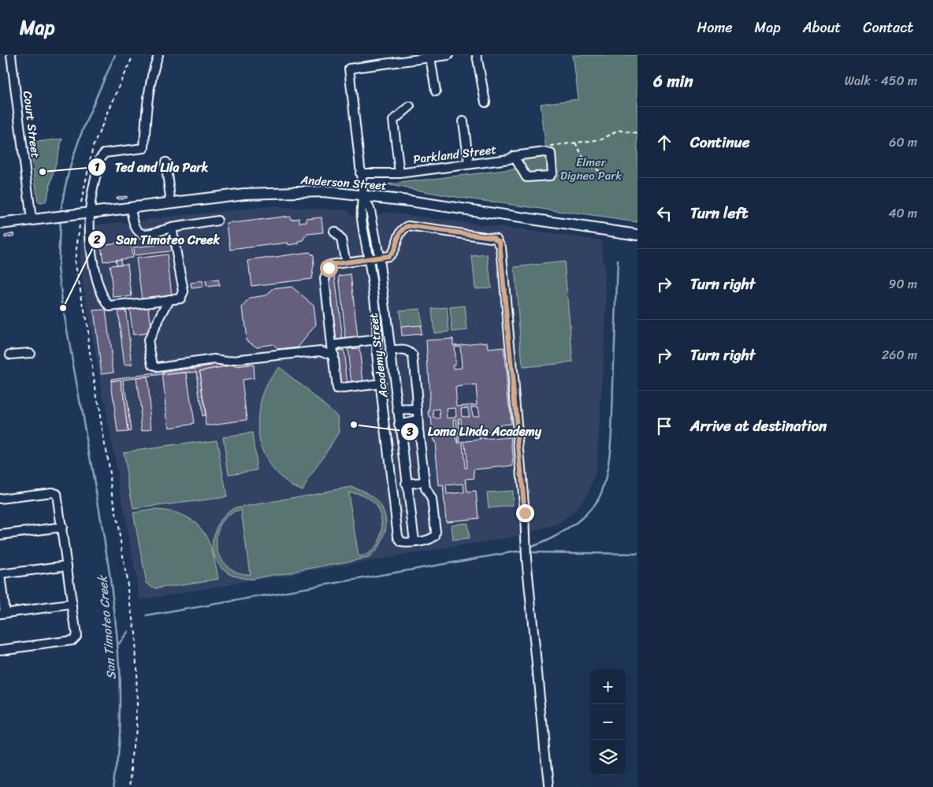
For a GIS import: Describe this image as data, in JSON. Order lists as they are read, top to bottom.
{
  "streets": {
    "main road": ["Anderson Street"],
    "street": ["Court Street", "Parkland Street", "Academy Street"]
  },
  "crossings": [
    ["Court Street", "Anderson Street"],
    ["Parkland Street", "Academy Street"],
    ["Anderson Street", "Academy Street"]
  ],
  "water": ["San Timoteo Creek"],
  "parks": ["Elmer Digneo Park"],
  "places": ["Ted and Lila Park", "San Timoteo Creek", "Loma Linda Academy"],
  "page": {
    "header": "Map",
    "nav": [
      "Home",
      "Map",
      "About",
      "Contact"
    ],
    "heading": ["6 min", "Walk · 450 m"],
    "list": [
      ["Continue", "60 m"],
      ["Turn left", "40 m"],
      ["Turn right", "90 m"],
      ["Turn right", "260 m"],
      "Arrive at destination"
    ],
    "map_buttons": ["+", "−"]
  }
}
